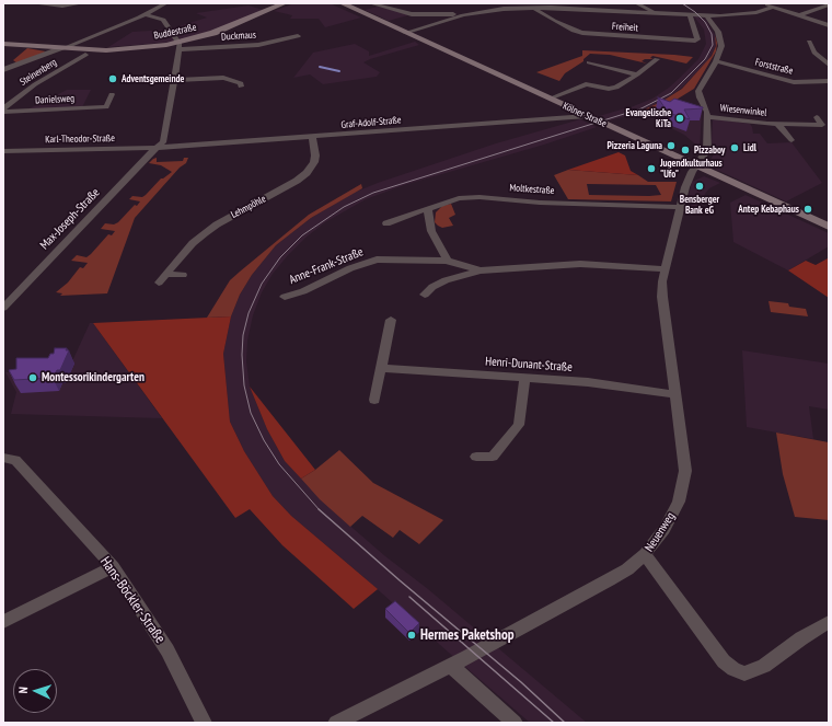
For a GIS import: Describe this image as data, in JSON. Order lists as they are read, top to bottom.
{
  "streets": {
    "main road": ["Buddestraße", "Kölner Straße"],
    "street": [
      "Freiheit",
      "Duckmaus",
      "Forststraße",
      "Steinenberg",
      "Danielsweg",
      "Wiesenwinkel",
      "Graf-Adolf-Straße",
      "Karl-Theodor-Straße",
      "Moltkestraße",
      "Lehmpöhle",
      "Max-Joseph-Straße",
      "Anne-Frank-Straße",
      "Henri-Dunant-Straße",
      "Neuenweg",
      "Hans-Böckler-Straße"
    ]
  },
  "crossings": [
    ["Buddestraße", "Duckmaus"],
    ["Buddestraße", "Steinenberg"],
    ["Wiesenwinkel", "Neuenweg"],
    ["Kölner Straße", "Graf-Adolf-Straße"],
    ["Kölner Straße", "Neuenweg"],
    ["Graf-Adolf-Straße", "Karl-Theodor-Straße"],
    ["Graf-Adolf-Straße", "Lehmpöhle"],
    ["Graf-Adolf-Straße", "Max-Joseph-Straße"],
    ["Karl-Theodor-Straße", "Max-Joseph-Straße"],
    ["Moltkestraße", "Neuenweg"],
    ["Anne-Frank-Straße", "Neuenweg"],
    ["Henri-Dunant-Straße", "Neuenweg"]
  ],
  "places": [
    "Adventsgemeinde",
    "Evangelische KiTa",
    "Pizzeria Laguna",
    "Lidl",
    "Pizzaboy",
    "Jugendkulturhaus \"Ufo\"",
    "Bensberger Bank eG",
    "Antep Kebaphaus",
    "Montessorikindergarten",
    "Hermes Paketshop"
  ],
  "north": "left"
}
